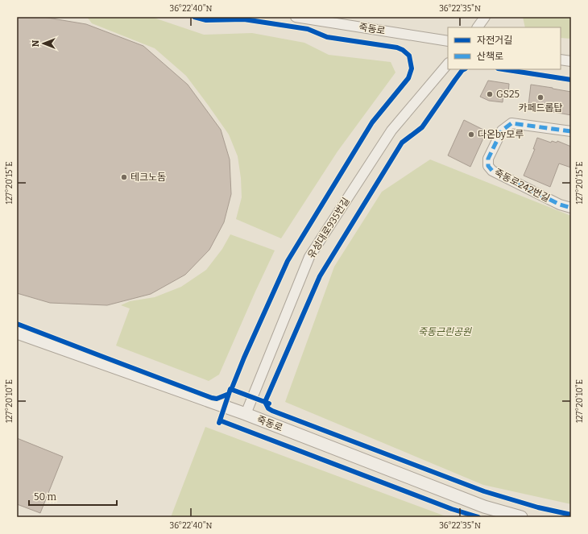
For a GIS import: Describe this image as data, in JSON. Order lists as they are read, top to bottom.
{
  "streets": {
    "street": ["죽동로", "죽동로242번길", "유성대로935번길"]
  },
  "crossings": [
    ["죽동로", "유성대로935번길"]
  ],
  "parks": ["죽동근린공원"],
  "places": [
    "GS25",
    "카페드롭탑",
    "다온by모루",
    "테크노돔"
  ],
  "legend": ["자전거길", "산책로"],
  "scale_bar": "50 m",
  "north": "left",
  "coordinates": [
    "36°22'40\"N",
    "36°22'35\"N",
    "127°20'15\"E",
    "127°20'10\"E"
  ]
}
